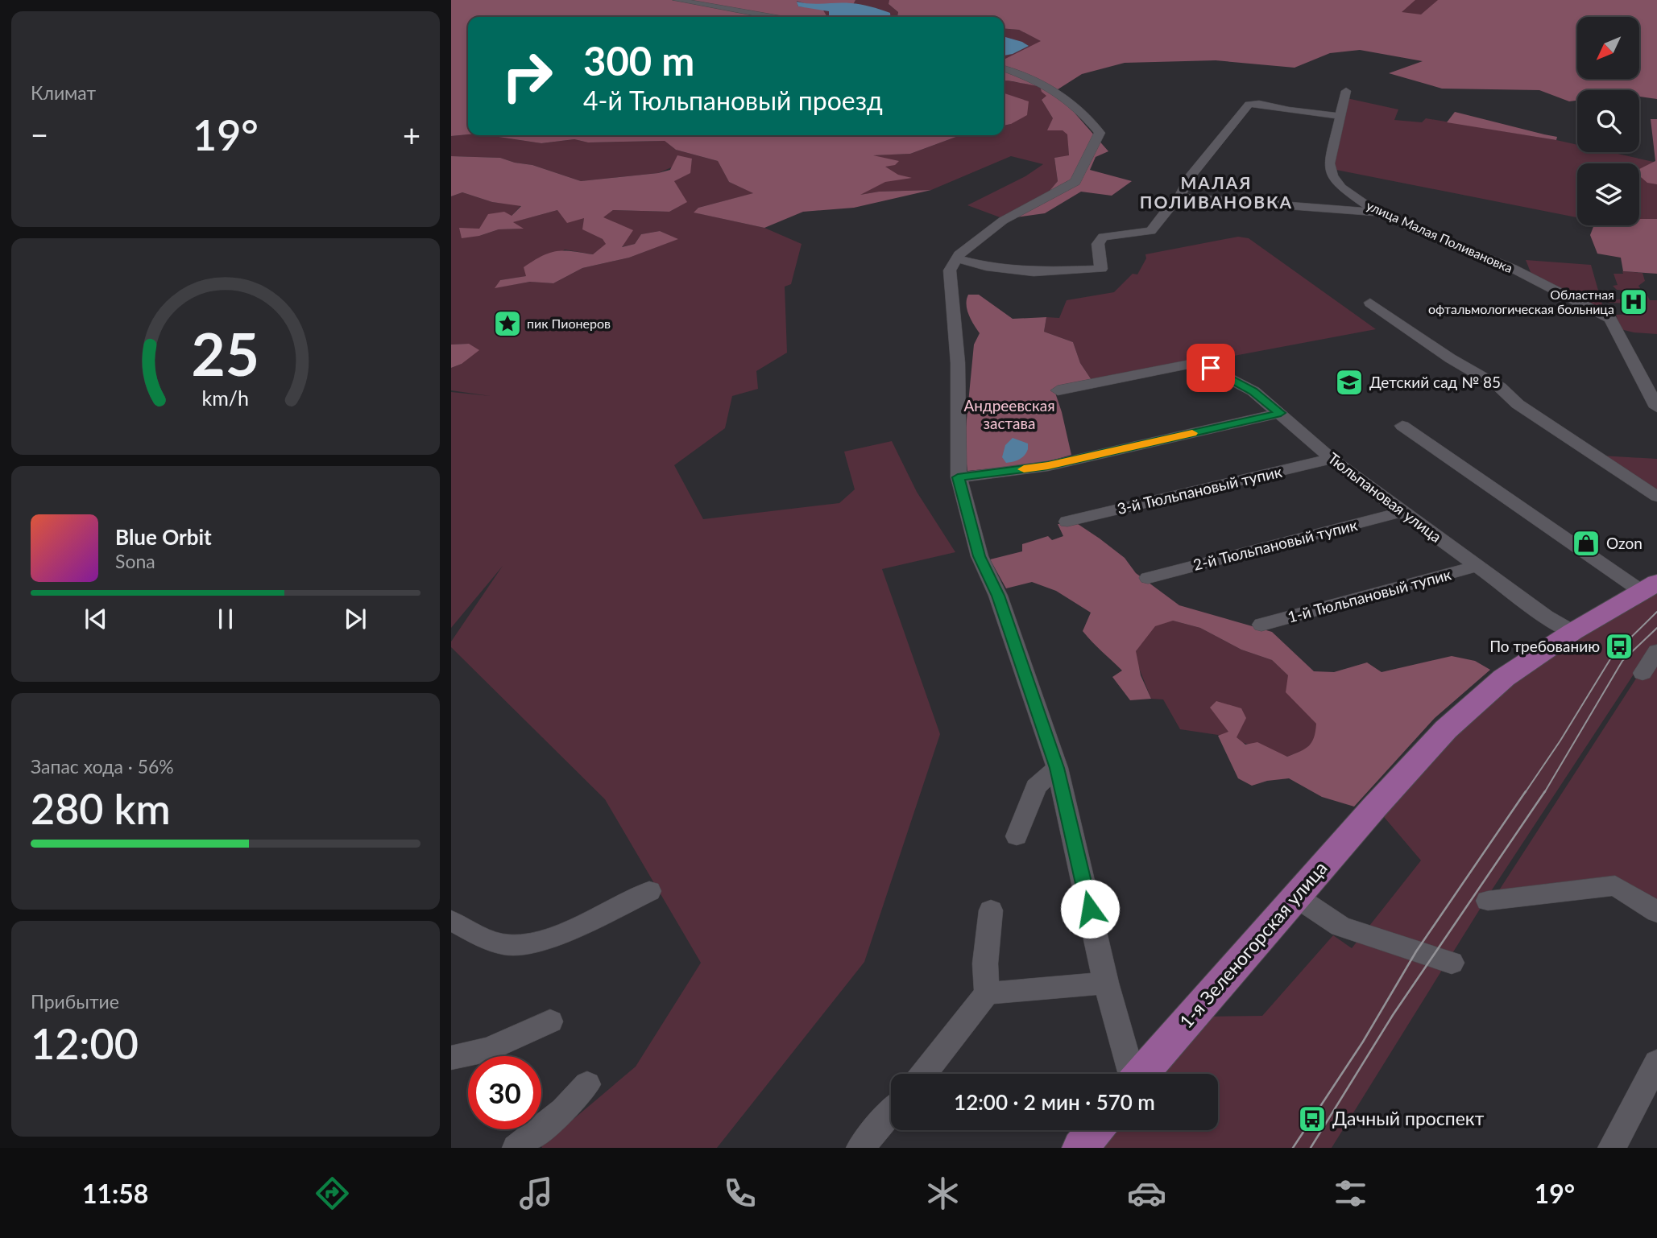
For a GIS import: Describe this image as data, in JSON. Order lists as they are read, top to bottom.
{
  "streets": {
    "main road": ["1-я Зеленогорская улица"],
    "street": [
      "улица Малая Поливановка",
      "3-й Тюльпановый тупик",
      "Тюльпановая улица",
      "2-й Тюльпановый тупик",
      "1-й Тюльпановый тупик"
    ]
  },
  "crossings": [
    ["3-й Тюльпановый тупик", "Тюльпановая улица"],
    ["Тюльпановая улица", "2-й Тюльпановый тупик"],
    ["Тюльпановая улица", "1-й Тюльпановый тупик"],
    ["Тюльпановая улица", "1-я Зеленогорская улица"]
  ],
  "districts": ["МАЛАЯ ПОЛИВАНОВКА"],
  "parks": ["Андреевская застава"],
  "places": {
    "hospital": ["Областная офтальмологическая больница"],
    "place": ["пик Пионеров"],
    "school or university": ["Детский сад № 85"],
    "shop": ["Ozon"],
    "bus stop": ["По требованию", "Дачный проспект"]
  },
  "north": "bottom left",
  "page": {
    "tile": [
      "Климат",
      ["Запас хода · 56%", "280 km"],
      ["Прибытие", "12:00"]
    ],
    "turn": ["300 m", "4-й Тюльпановый проезд"],
    "heat": ["−", "19°", "+"],
    "song": ["Blue Orbit", "Sona"],
    "limit": "30",
    "trip": "12:00 · 2 мин · 570 m",
    "tabs": ["11:58", "19°"],
    "gauge": ["25", "km/h"]
  }
}
